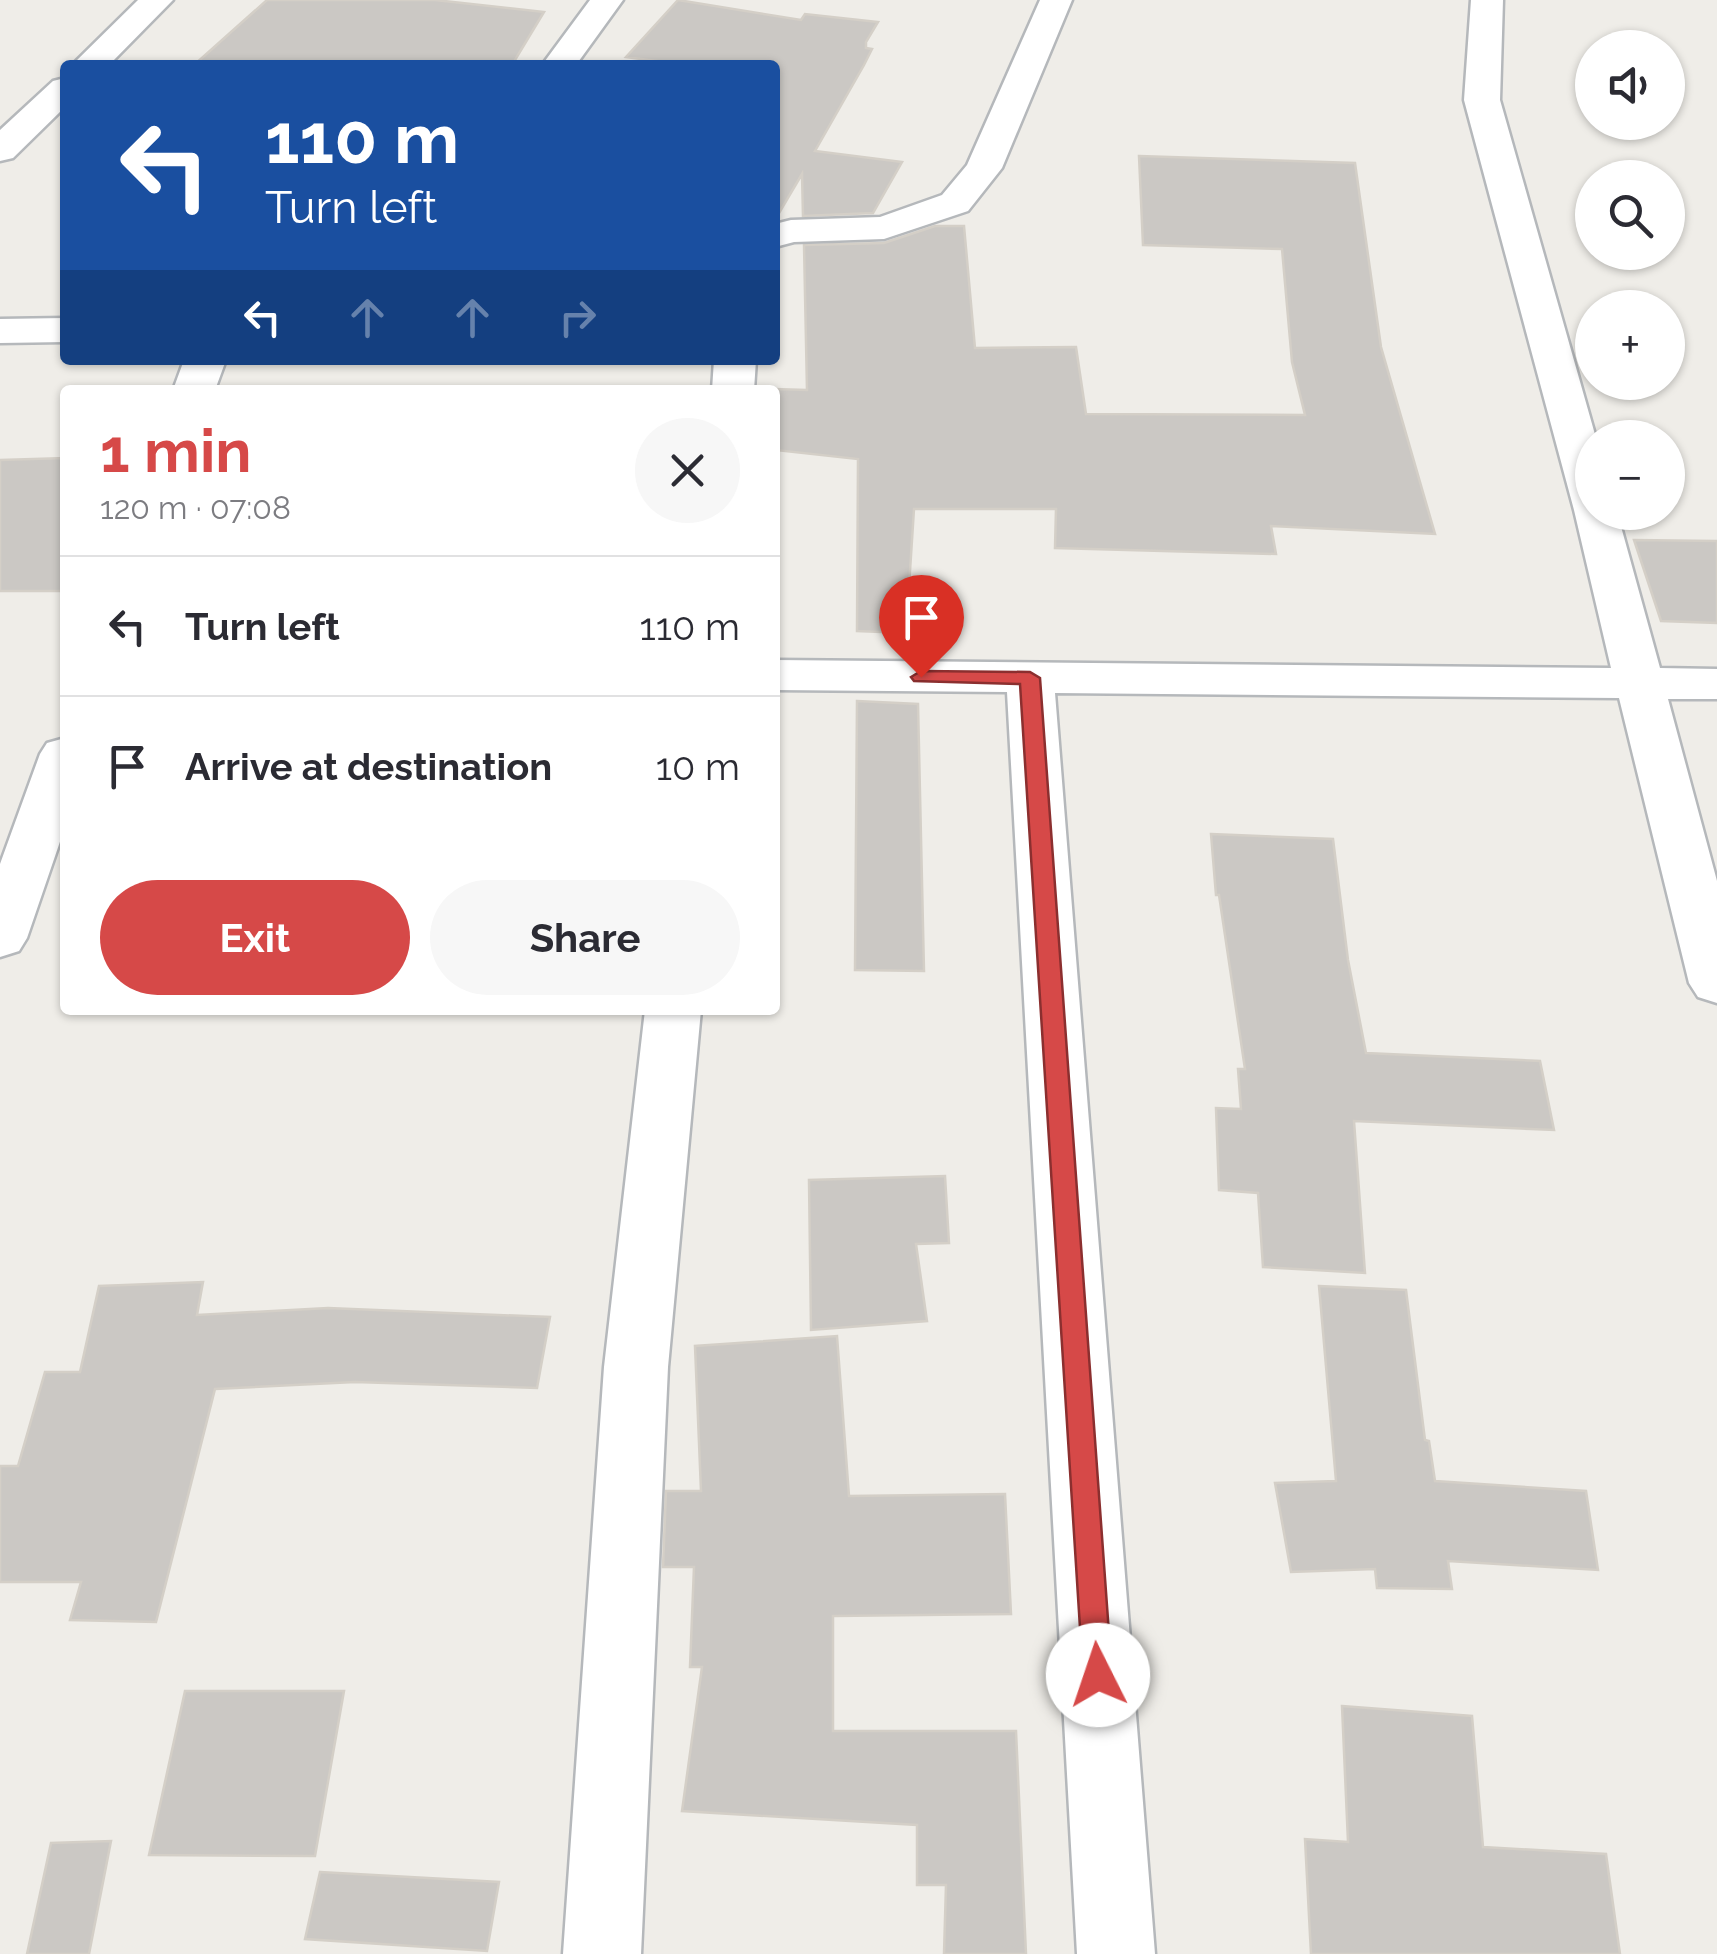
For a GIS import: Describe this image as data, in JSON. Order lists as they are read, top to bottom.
{
  "page": {
    "map_buttons": ["+", "−"],
    "turn": ["110 m", "Turn left"],
    "heading": ["1 min", "120 m · 07:08"],
    "list": [
      {
        "name": "Turn left",
        "value": "110 m"
      },
      {
        "name": "Arrive at destination",
        "value": "10 m"
      }
    ],
    "buttons": ["Exit", "Share"]
  }
}
